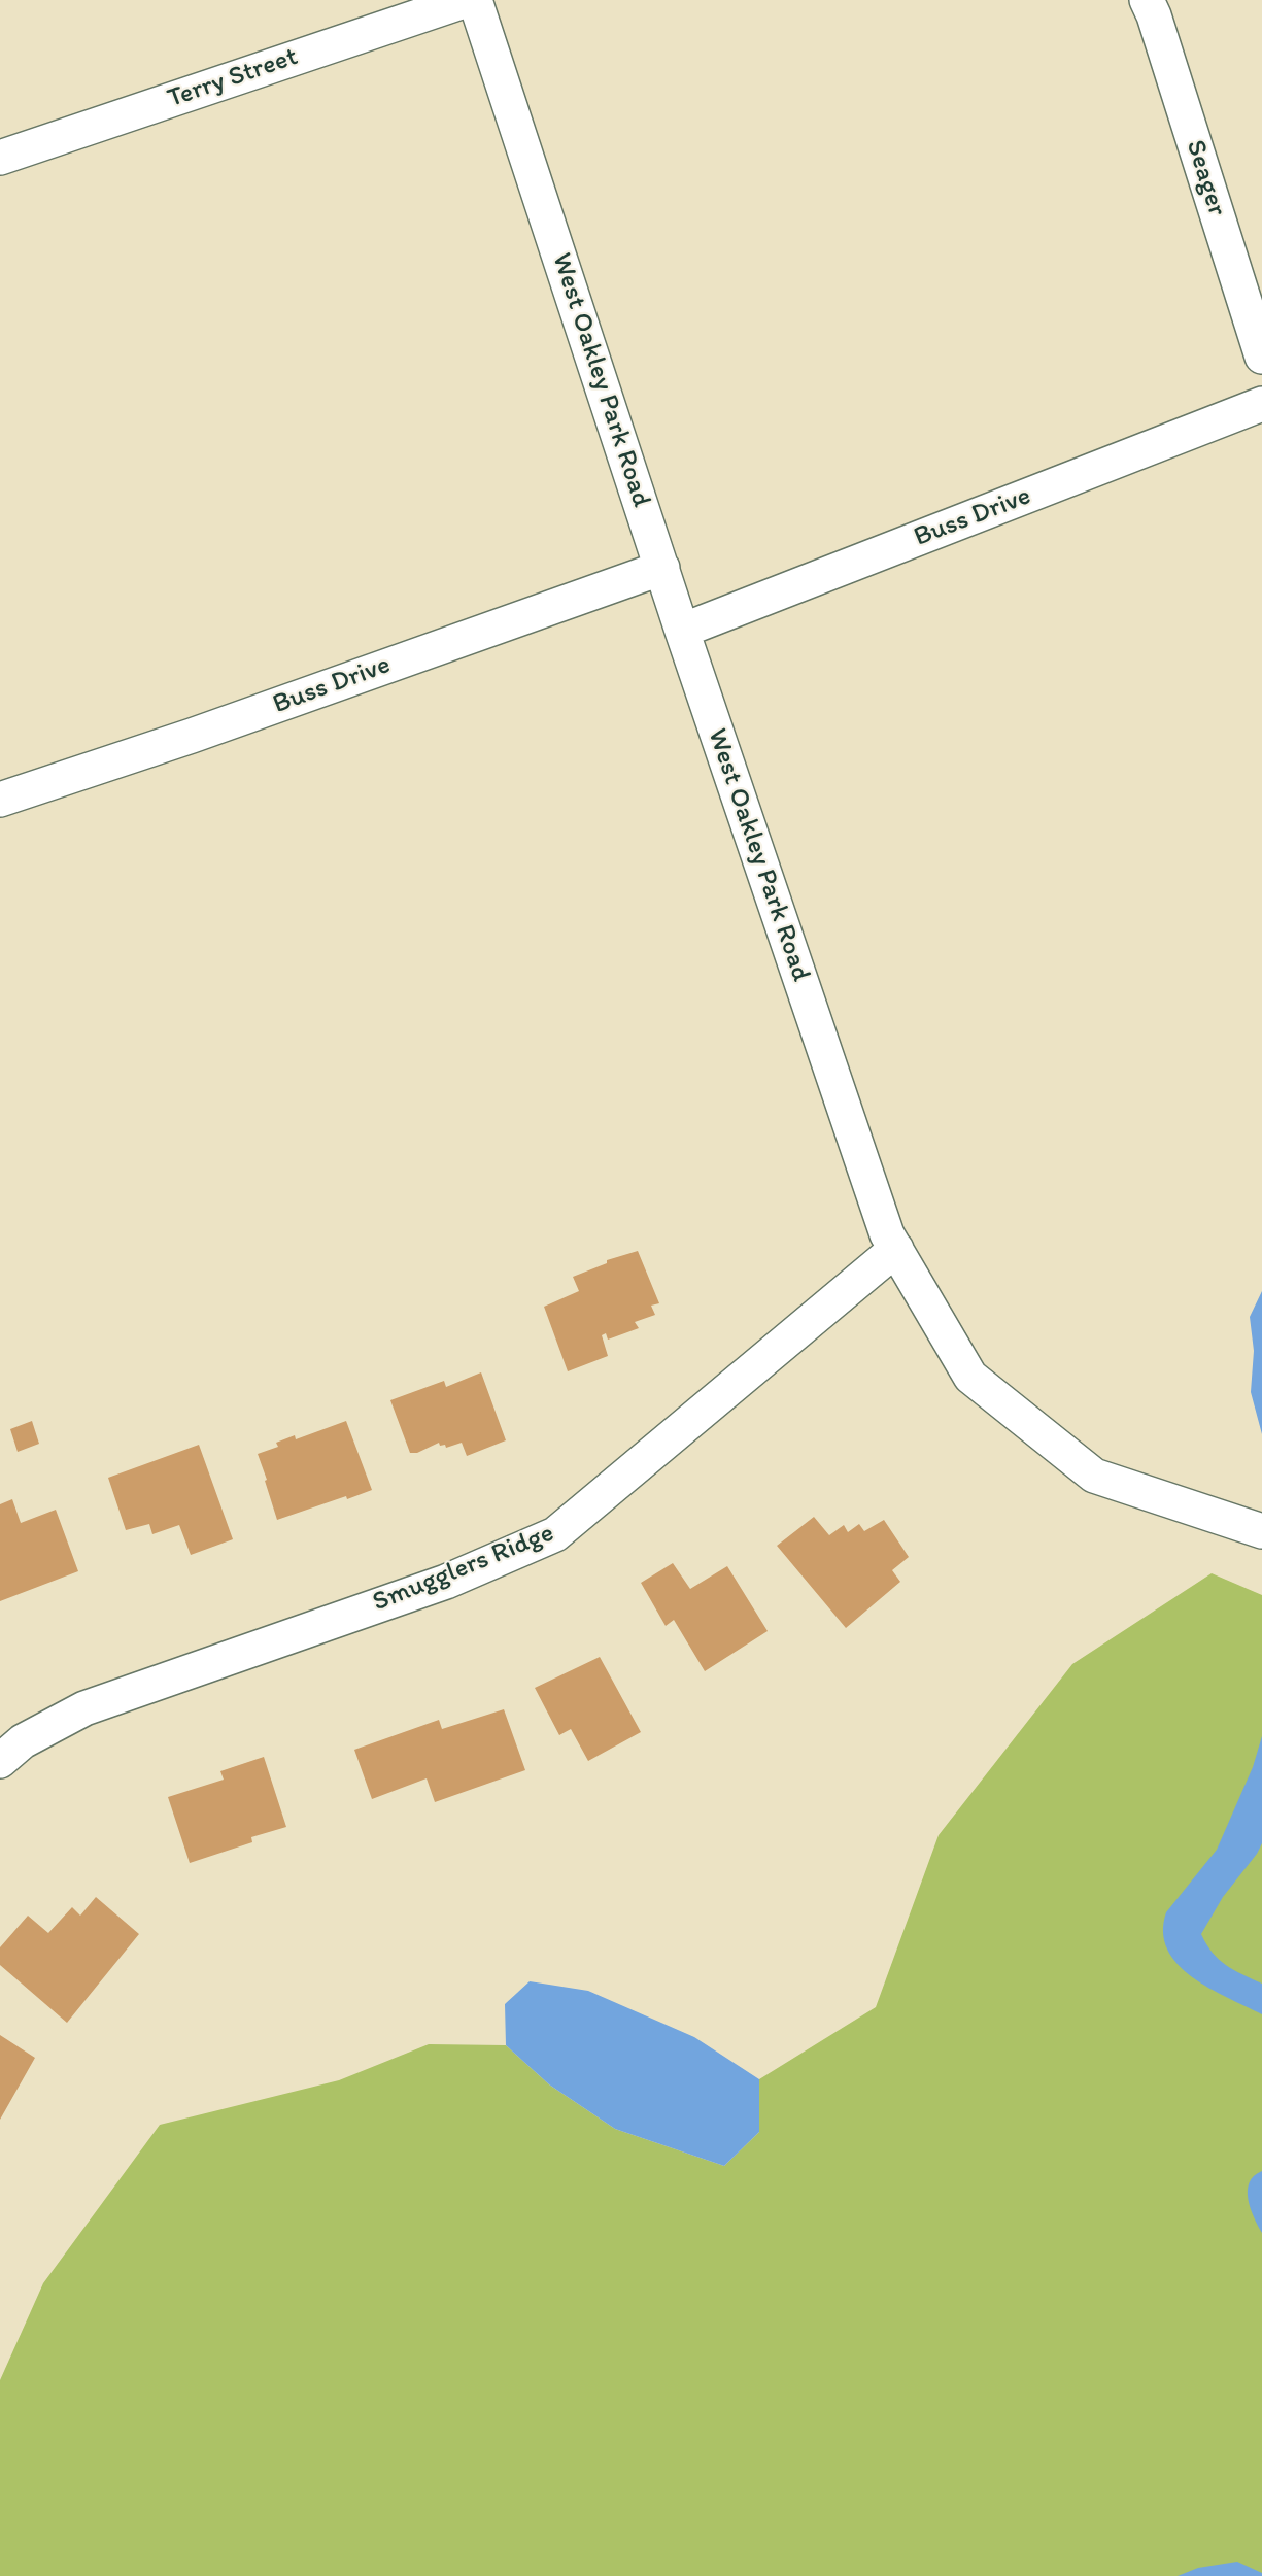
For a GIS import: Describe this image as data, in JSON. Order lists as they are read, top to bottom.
{
  "streets": {
    "street": [
      "Terry Street",
      "Seager",
      "West Oakley Park Road",
      "Buss Drive",
      "Smugglers Ridge"
    ]
  },
  "crossings": [
    ["West Oakley Park Road", "Buss Drive"],
    ["West Oakley Park Road", "Smugglers Ridge"]
  ]
}
